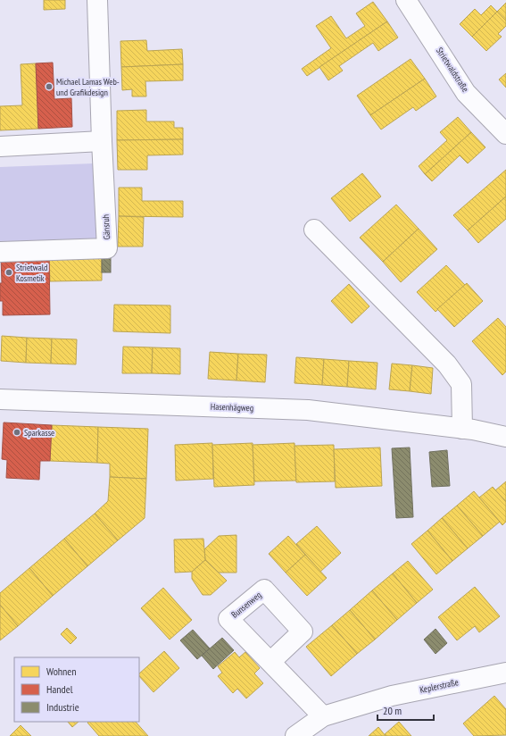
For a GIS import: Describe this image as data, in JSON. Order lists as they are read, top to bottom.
{
  "streets": {
    "street": [
      "Strietwaldstraße",
      "Gänsruh",
      "Hasenhägweg",
      "Keplerstraße"
    ]
  },
  "places": ["Michael Lamas Web- und Grafikdesign", "Strietwald Kosmetik", "Sparkasse"],
  "legend": ["Wohnen", "Handel", "Industrie"],
  "scale_bar": "20 m"
}
